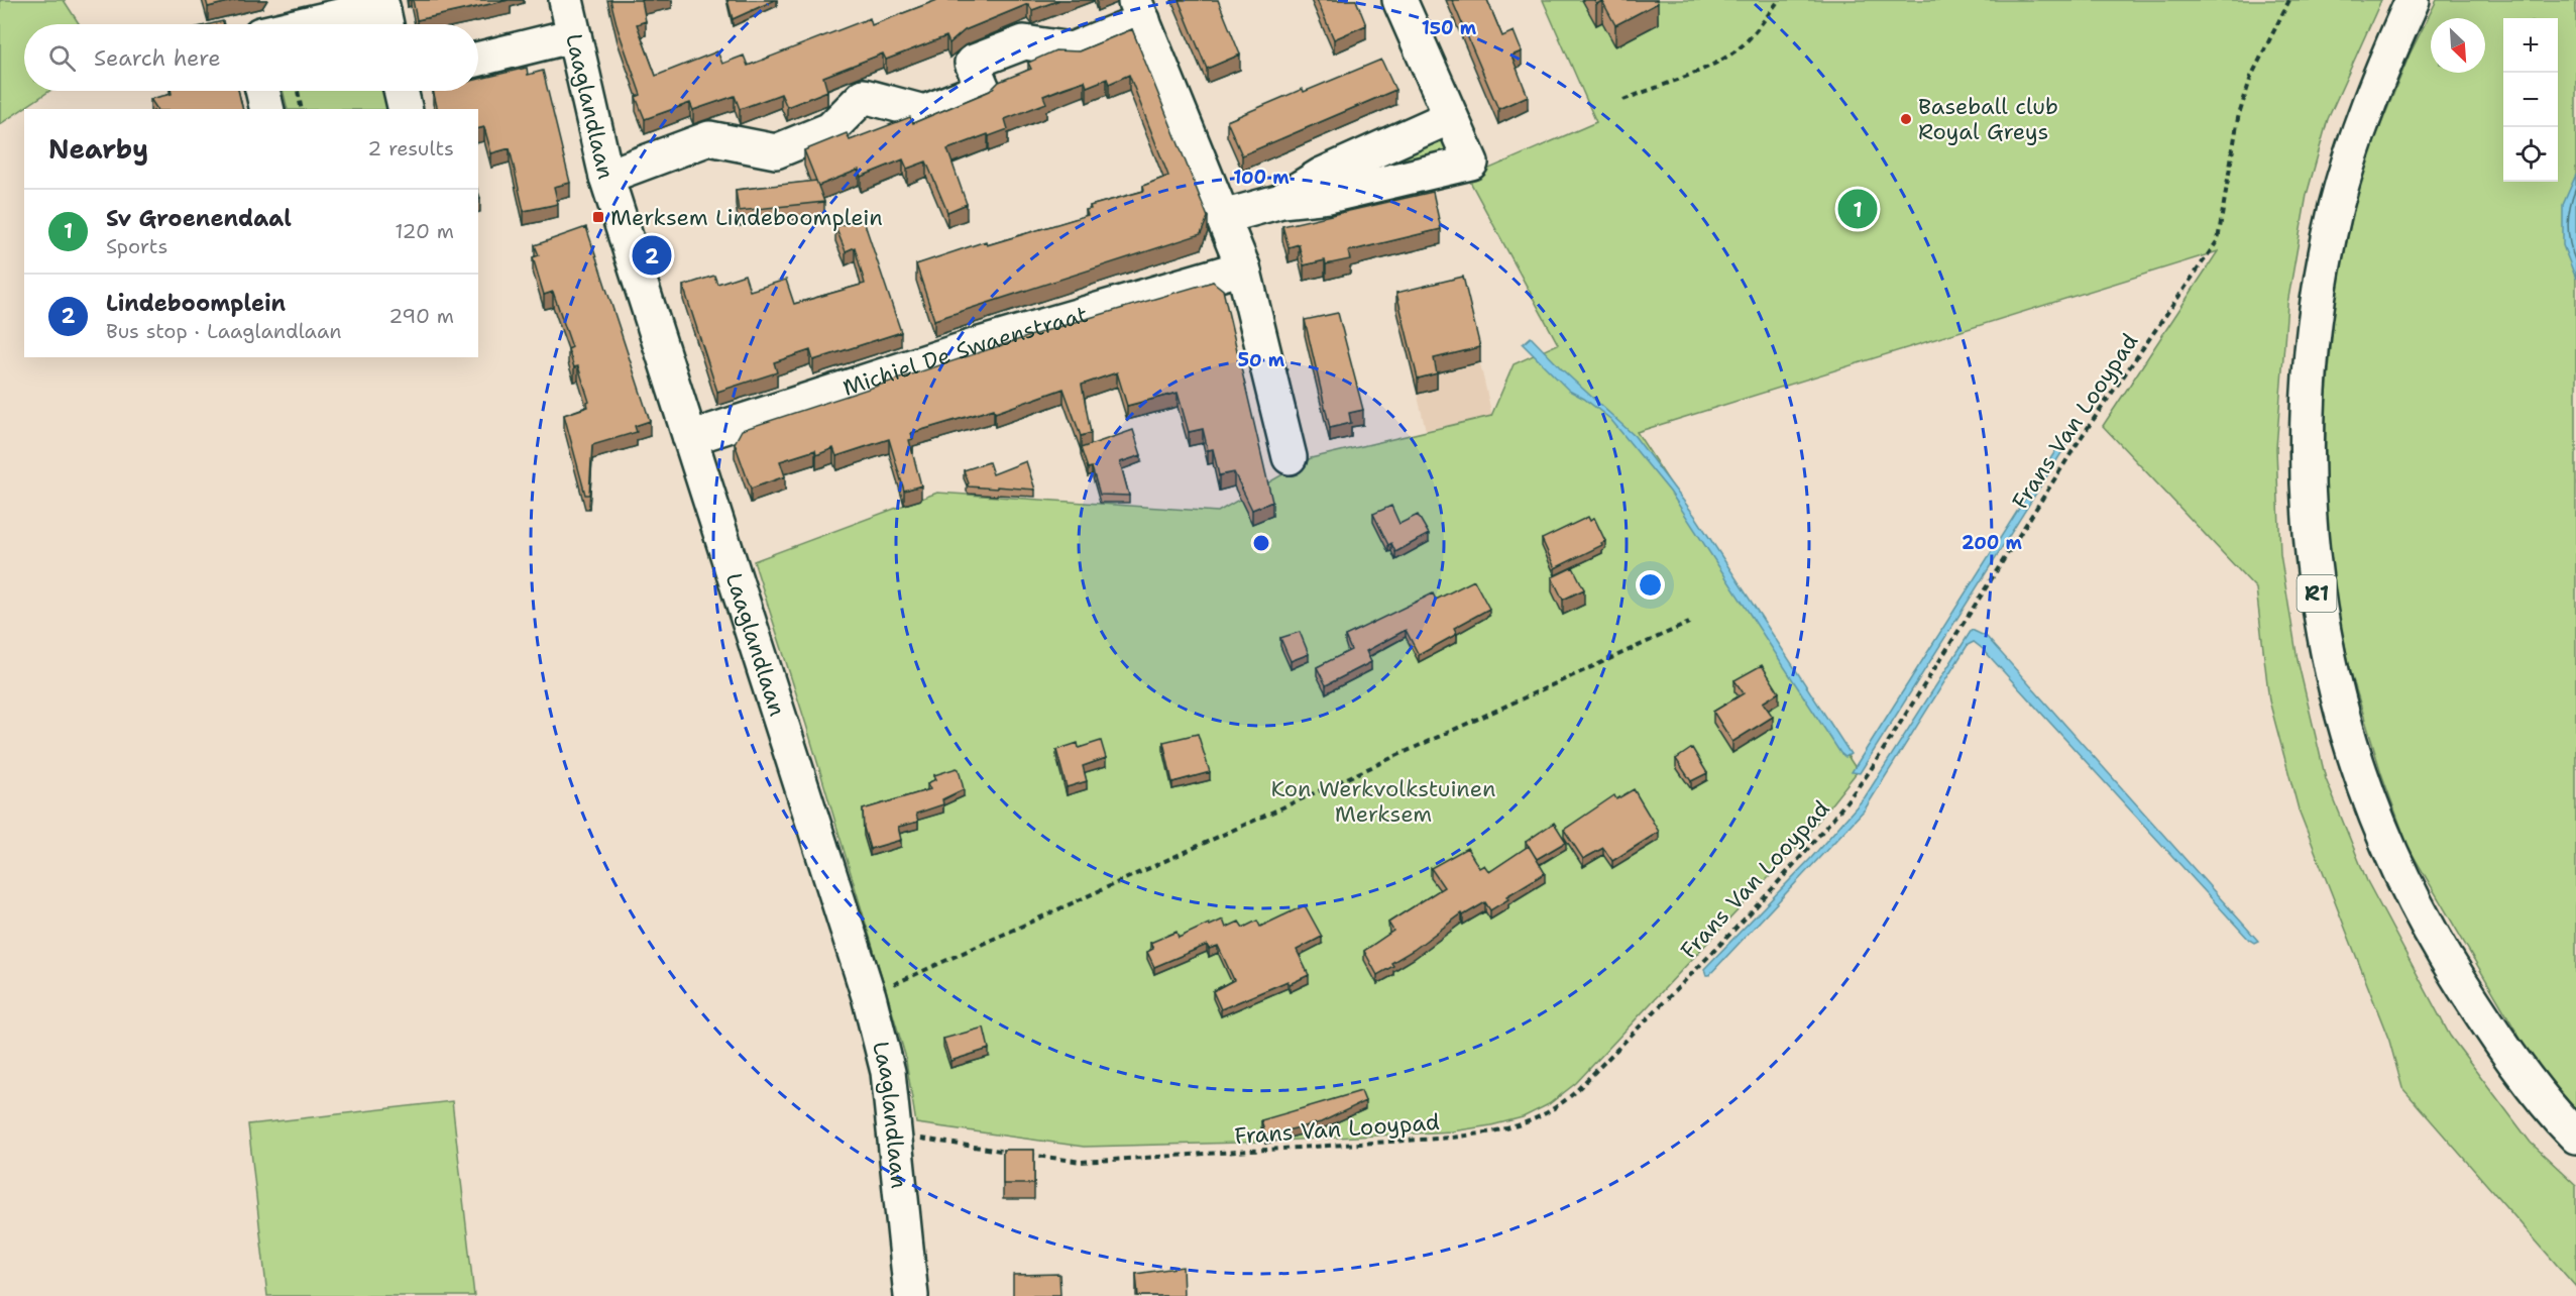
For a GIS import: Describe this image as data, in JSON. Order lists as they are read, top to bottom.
{
  "streets": {
    "main road": ["Laaglandlaan", "Michiel De Swaenstraat", "R1"],
    "path": ["Frans Van Looypad"]
  },
  "crossings": [
    ["Laaglandlaan", "Michiel De Swaenstraat"]
  ],
  "parks": ["Kon Werkvolkstuinen Merksem"],
  "places": {
    "other": ["Baseball club Royal Greys"],
    "transit": ["Merksem Lindeboomplein"]
  },
  "north": "bottom right",
  "page": {
    "map_buttons": ["+", "−"],
    "search": "Search here",
    "heading": ["Nearby", "2 results"],
    "pins": ["1", "2"],
    "list": [
      {
        "mark": "1",
        "name": "Sv Groenendaal",
        "note": "Sports",
        "value": "120 m"
      },
      {
        "mark": "2",
        "name": "Lindeboomplein",
        "note": "Bus stop · Laaglandlaan",
        "value": "290 m"
      }
    ]
  },
  "rings": [
    "150 m",
    "100 m",
    "50 m",
    "200 m"
  ]
}
